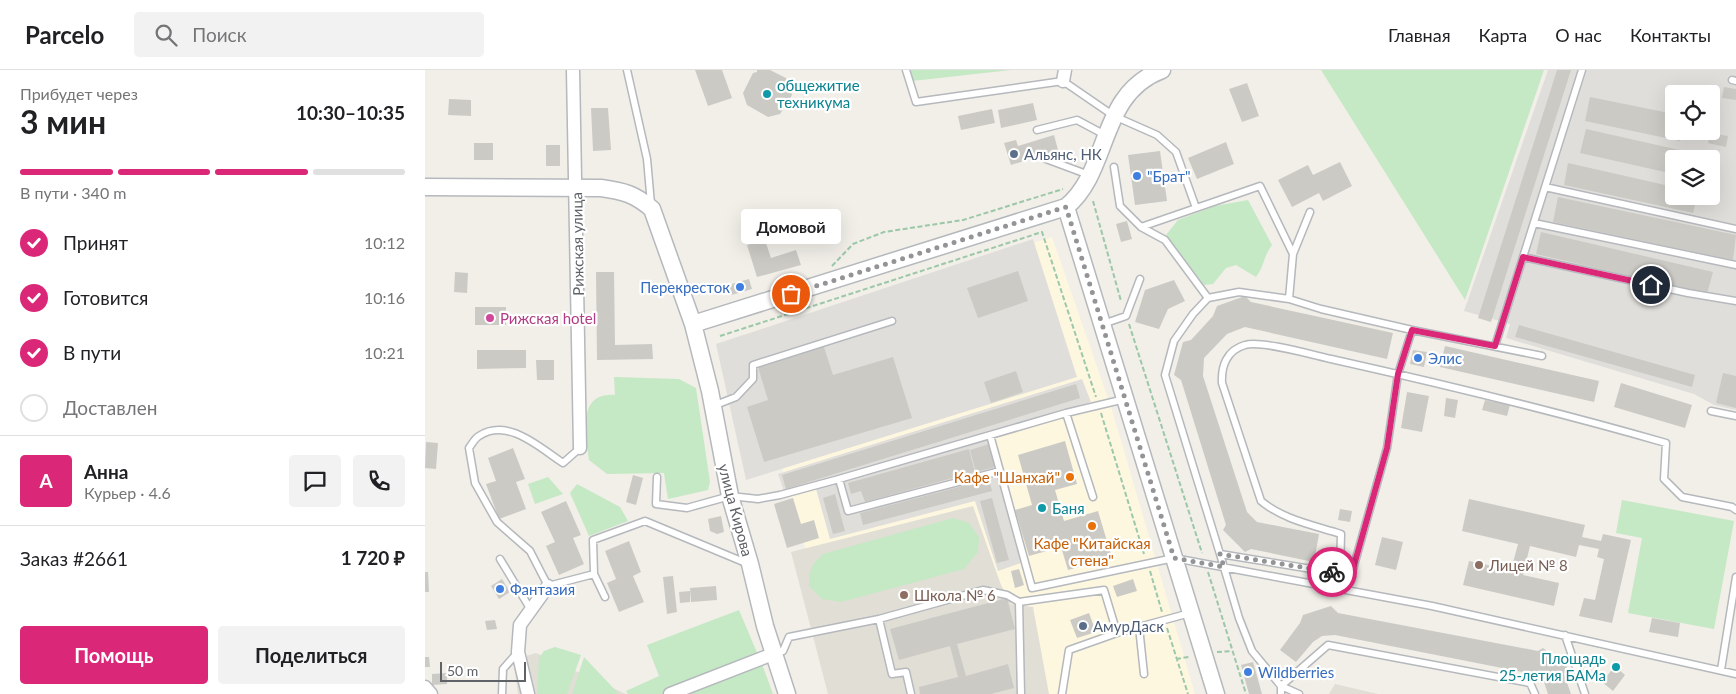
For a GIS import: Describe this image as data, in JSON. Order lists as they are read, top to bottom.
{
  "streets": {
    "street": ["Рижская улица", "улица Кирова"]
  },
  "places": [
    "общежитие техникума",
    "Альянс, НК",
    "\"Брат\"",
    "Перекресток",
    "Домовой",
    "Рижская hotel",
    "Элис",
    "Кафе \"Шанхай\"",
    "Баня",
    "Кафе \"Китайская стена\"",
    "Лицей № 8",
    "Фантазия",
    "Школа № 6",
    "АмурДаск",
    "Площадь 25-летия БАМа",
    "Wildberries"
  ],
  "scale_bar": "50 m",
  "page": {
    "header": "Parcelo",
    "search": "Поиск",
    "nav": [
      "Главная",
      "Карта",
      "О нас",
      "Контакты"
    ],
    "heading": ["3 мин", "Прибудет через", "10:30–10:35"],
    "panel": [
      "Анна",
      "Курьер · 4.6",
      "Заказ #2661",
      "1 720 ₽"
    ],
    "bar": "В пути · 340 m",
    "bubble": "Домовой",
    "list": [
      ["Принят", "10:12"],
      ["Готовится", "10:16"],
      ["В пути", "10:21"],
      "Доставлен"
    ],
    "round": "А",
    "buttons": ["Помощь", "Поделиться"],
    "scale": "50 m"
  }
}
